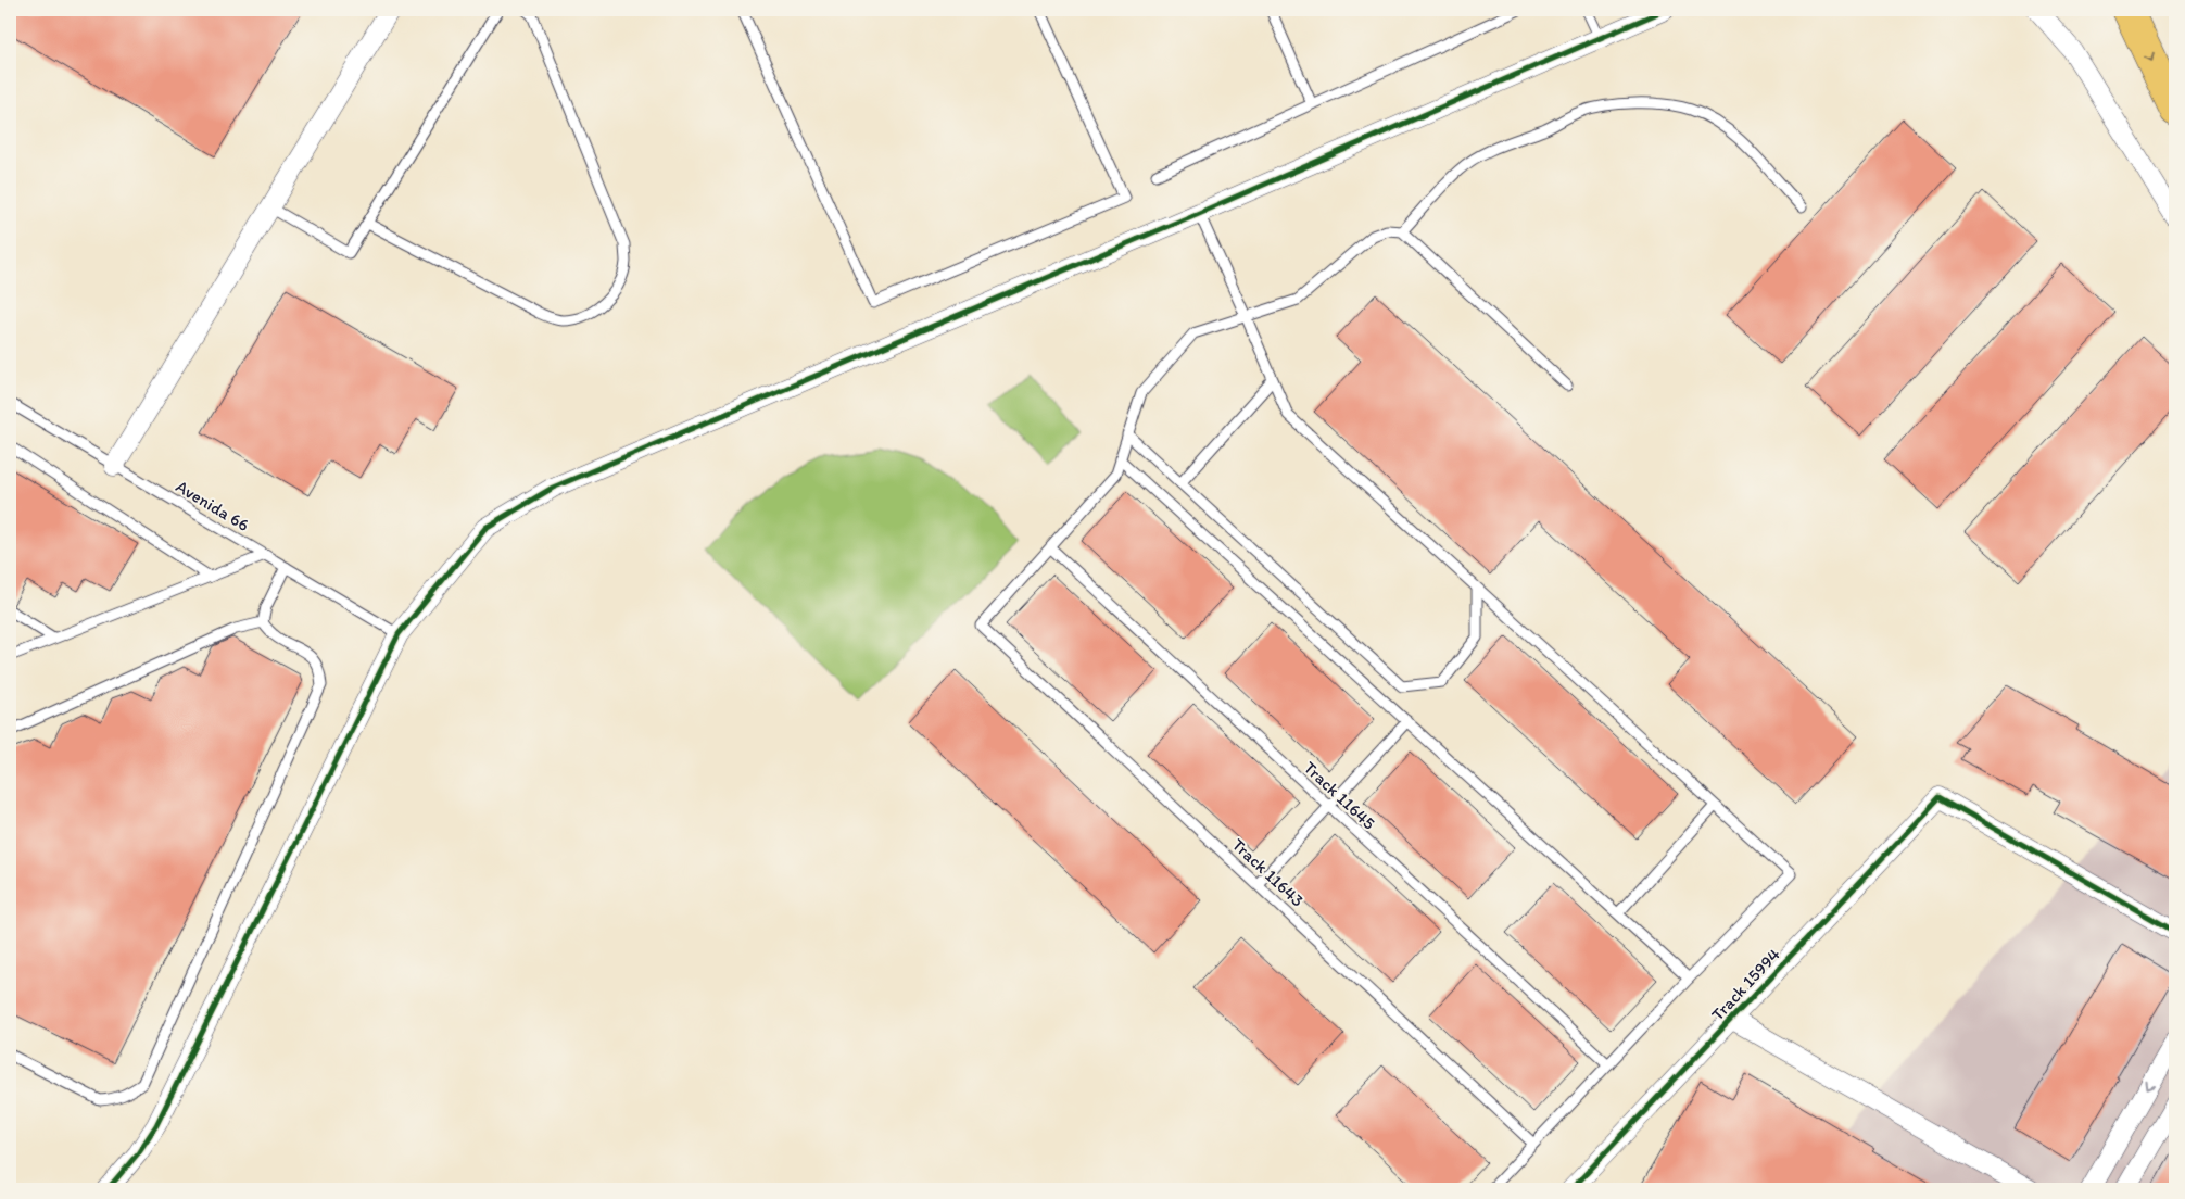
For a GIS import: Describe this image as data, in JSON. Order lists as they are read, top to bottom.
{
  "streets": {
    "street": ["Track 15994"],
    "lane": ["Avenida 66", "Track 11645", "Track 11643"]
  },
  "crossings": [
    ["Track 11645", "Track 11643"]
  ]
}
